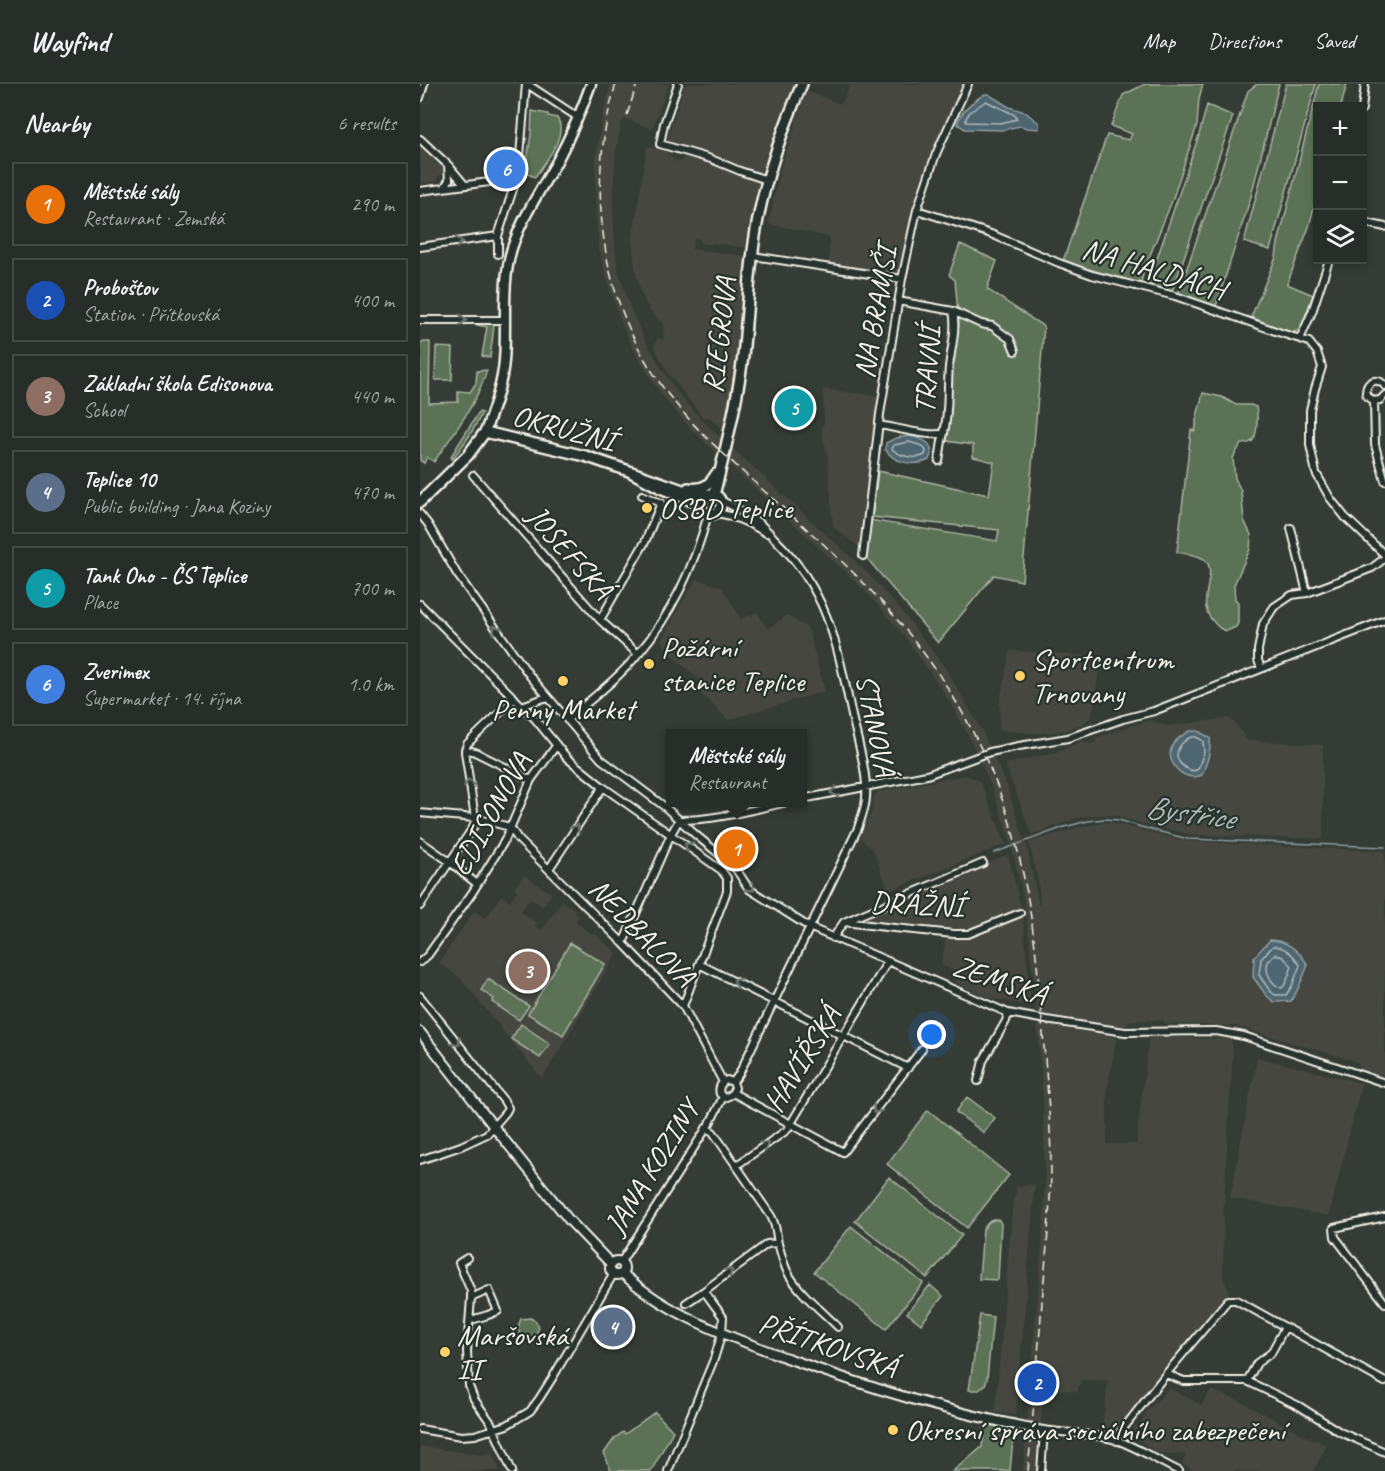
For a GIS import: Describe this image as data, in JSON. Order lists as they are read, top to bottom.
{
  "streets": {
    "main road": ["RIEGROVA", "OKRUŽNÍ"],
    "street": [
      "NA HALDÁCH",
      "NA BRAMŠI",
      "TRAVNÍ",
      "JOSEFSKÁ",
      "STANOVÁ",
      "EDISONOVA",
      "DRÁŽNÍ",
      "NEDBALOVA",
      "ZEMSKÁ",
      "HAVÍŘSKÁ",
      "JANA KOZINY",
      "PŘÍTKOVSKÁ"
    ]
  },
  "crossings": [
    ["NA HALDÁCH", "NA BRAMŠI"],
    ["NA BRAMŠI", "TRAVNÍ"],
    ["RIEGROVA", "OKRUŽNÍ"],
    ["RIEGROVA", "STANOVÁ"],
    ["OKRUŽNÍ", "STANOVÁ"],
    ["STANOVÁ", "ZEMSKÁ"],
    ["STANOVÁ", "JANA KOZINY"],
    ["EDISONOVA", "NEDBALOVA"],
    ["NEDBALOVA", "JANA KOZINY"],
    ["ZEMSKÁ", "HAVÍŘSKÁ"],
    ["ZEMSKÁ", "JANA KOZINY"],
    ["JANA KOZINY", "PŘÍTKOVSKÁ"]
  ],
  "water": ["Bystřice"],
  "places": [
    "OSBD Teplice",
    "Požární stanice Teplice",
    "Sportcentrum Trnovany",
    "Penny Market",
    "Maršovská II",
    "Okresní správa sociálního zabezpečení"
  ],
  "page": {
    "header": "Wayfind",
    "nav": ["Map", "Directions", "Saved"],
    "heading": ["Nearby", "6 results"],
    "map_buttons": ["+", "−"],
    "pins": [
      "6",
      "5",
      "1",
      "3",
      "4",
      "2"
    ],
    "list": [
      {
        "mark": "1",
        "name": "Městské sály",
        "note": "Restaurant · Zemská",
        "value": "290 m"
      },
      {
        "mark": "2",
        "name": "Proboštov",
        "note": "Station · Přítkovská",
        "value": "400 m"
      },
      {
        "mark": "3",
        "name": "Základní škola Edisonova",
        "note": "School",
        "value": "440 m"
      },
      {
        "mark": "4",
        "name": "Teplice 10",
        "note": "Public building · Jana Koziny",
        "value": "470 m"
      },
      {
        "mark": "5",
        "name": "Tank Ono - ČS Teplice",
        "note": "Place",
        "value": "700 m"
      },
      {
        "mark": "6",
        "name": "Zverimex",
        "note": "Supermarket · 14. října",
        "value": "1.0 km"
      }
    ],
    "popup": ["Městské sály", "Restaurant"]
  }
}
